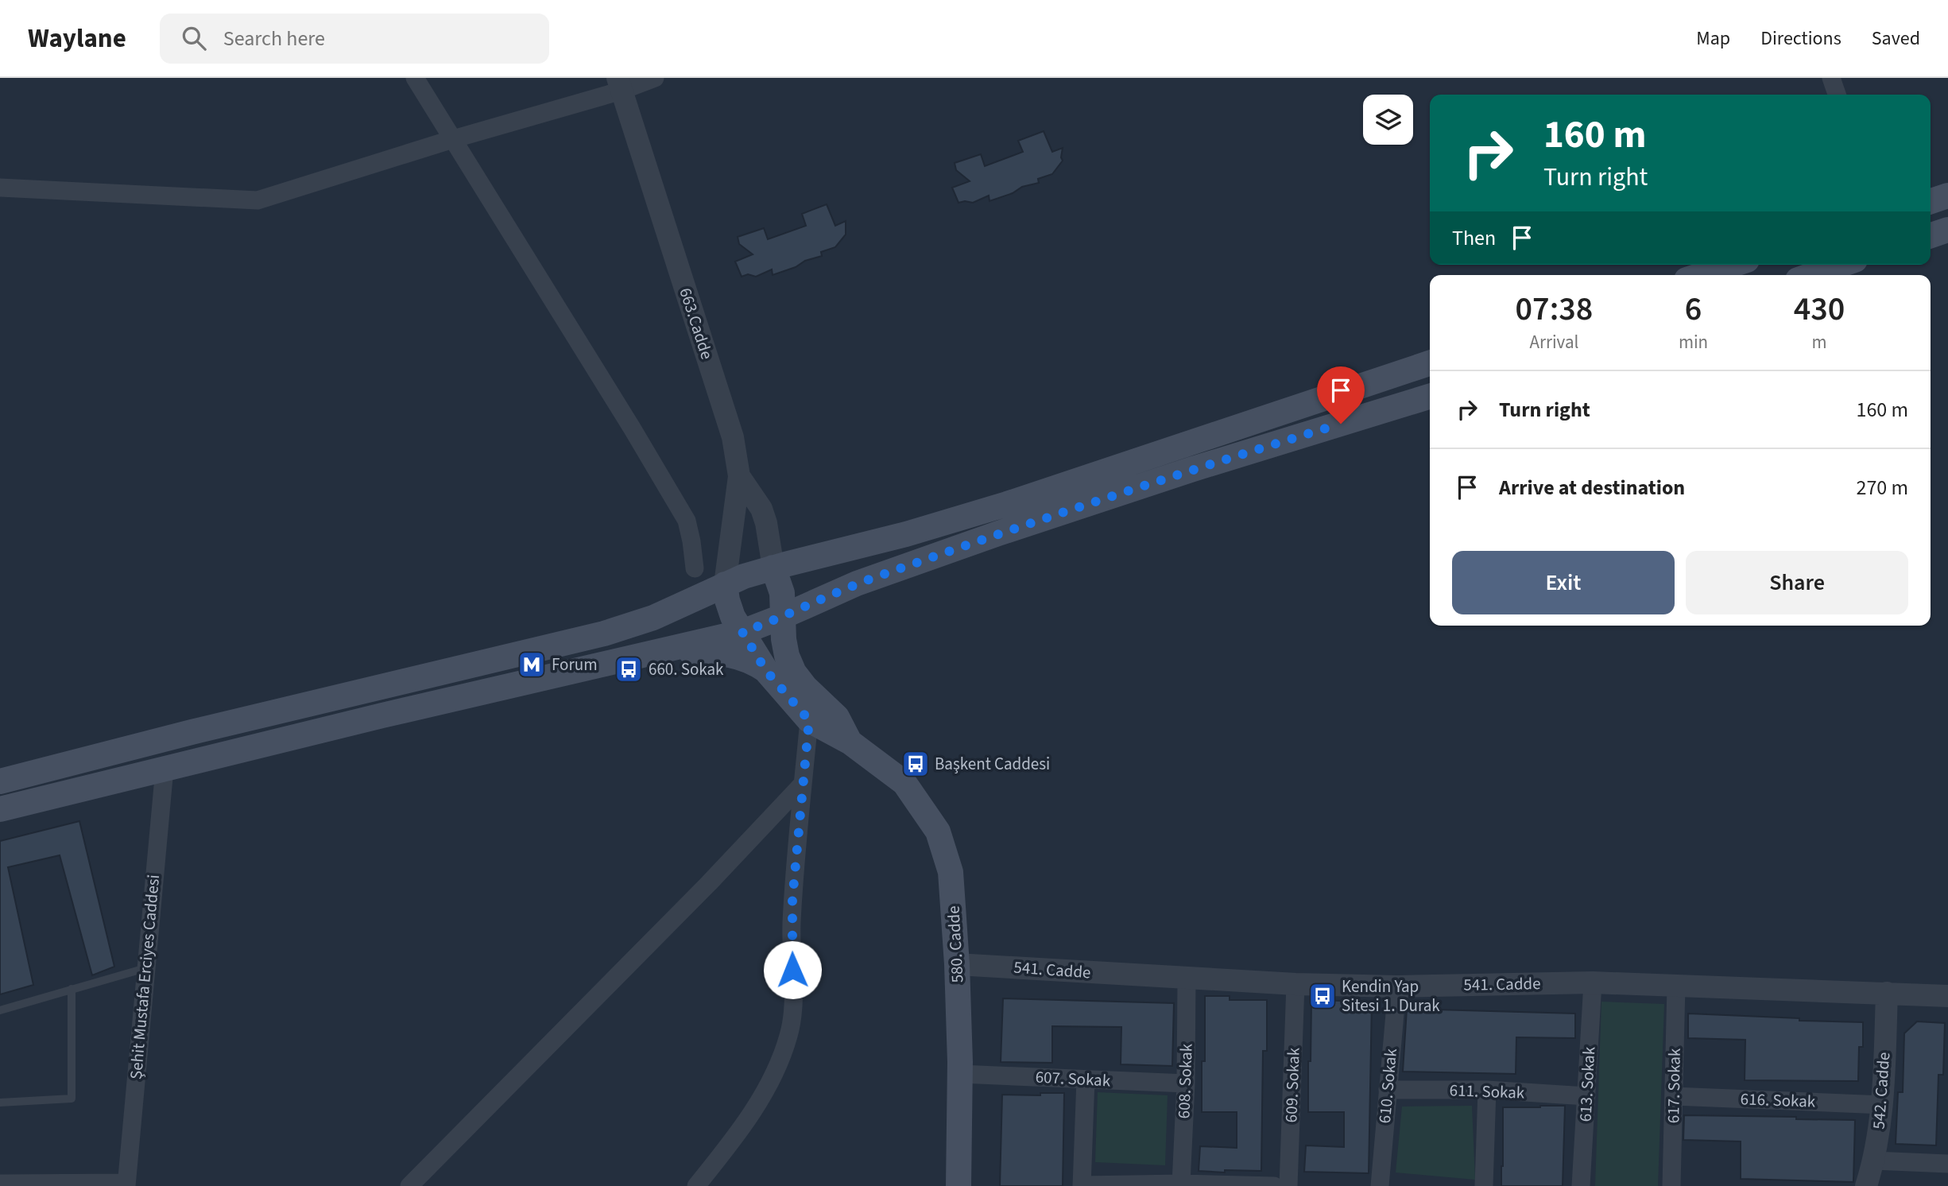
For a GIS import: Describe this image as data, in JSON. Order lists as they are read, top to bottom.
{
  "streets": {
    "main road": ["580. Cadde"],
    "street": [
      "663.Cadde",
      "541. Cadde",
      "Şehit Mustafa Erciyes Caddesi",
      "607. Sokak",
      "608. Sokak",
      "613. Sokak",
      "609. Sokak",
      "610. Sokak",
      "617. Sokak",
      "542. Cadde",
      "611. Sokak",
      "616. Sokak"
    ]
  },
  "crossings": [
    ["580. Cadde", "541. Cadde"],
    ["580. Cadde", "607. Sokak"],
    ["541. Cadde", "608. Sokak"],
    ["541. Cadde", "613. Sokak"],
    ["541. Cadde", "609. Sokak"],
    ["541. Cadde", "610. Sokak"],
    ["541. Cadde", "617. Sokak"],
    ["541. Cadde", "542. Cadde"],
    ["607. Sokak", "608. Sokak"],
    ["613. Sokak", "611. Sokak"],
    ["610. Sokak", "611. Sokak"],
    ["617. Sokak", "616. Sokak"],
    ["542. Cadde", "616. Sokak"]
  ],
  "places": {
    "metro station": ["Forum"],
    "bus stop": ["660. Sokak", "Başkent Caddesi", "Kendin Yap Sitesi 1. Durak"]
  },
  "page": {
    "header": "Waylane",
    "search": "Search here",
    "nav": ["Map", "Directions", "Saved"],
    "turn": ["160 m", "Turn right"],
    "then": "Then",
    "eta": [
      "07:38",
      "Arrival",
      "6",
      "min",
      "430",
      "m"
    ],
    "list": [
      {
        "name": "Turn right",
        "value": "160 m"
      },
      {
        "name": "Arrive at destination",
        "value": "270 m"
      }
    ],
    "buttons": ["Exit", "Share"]
  }
}
